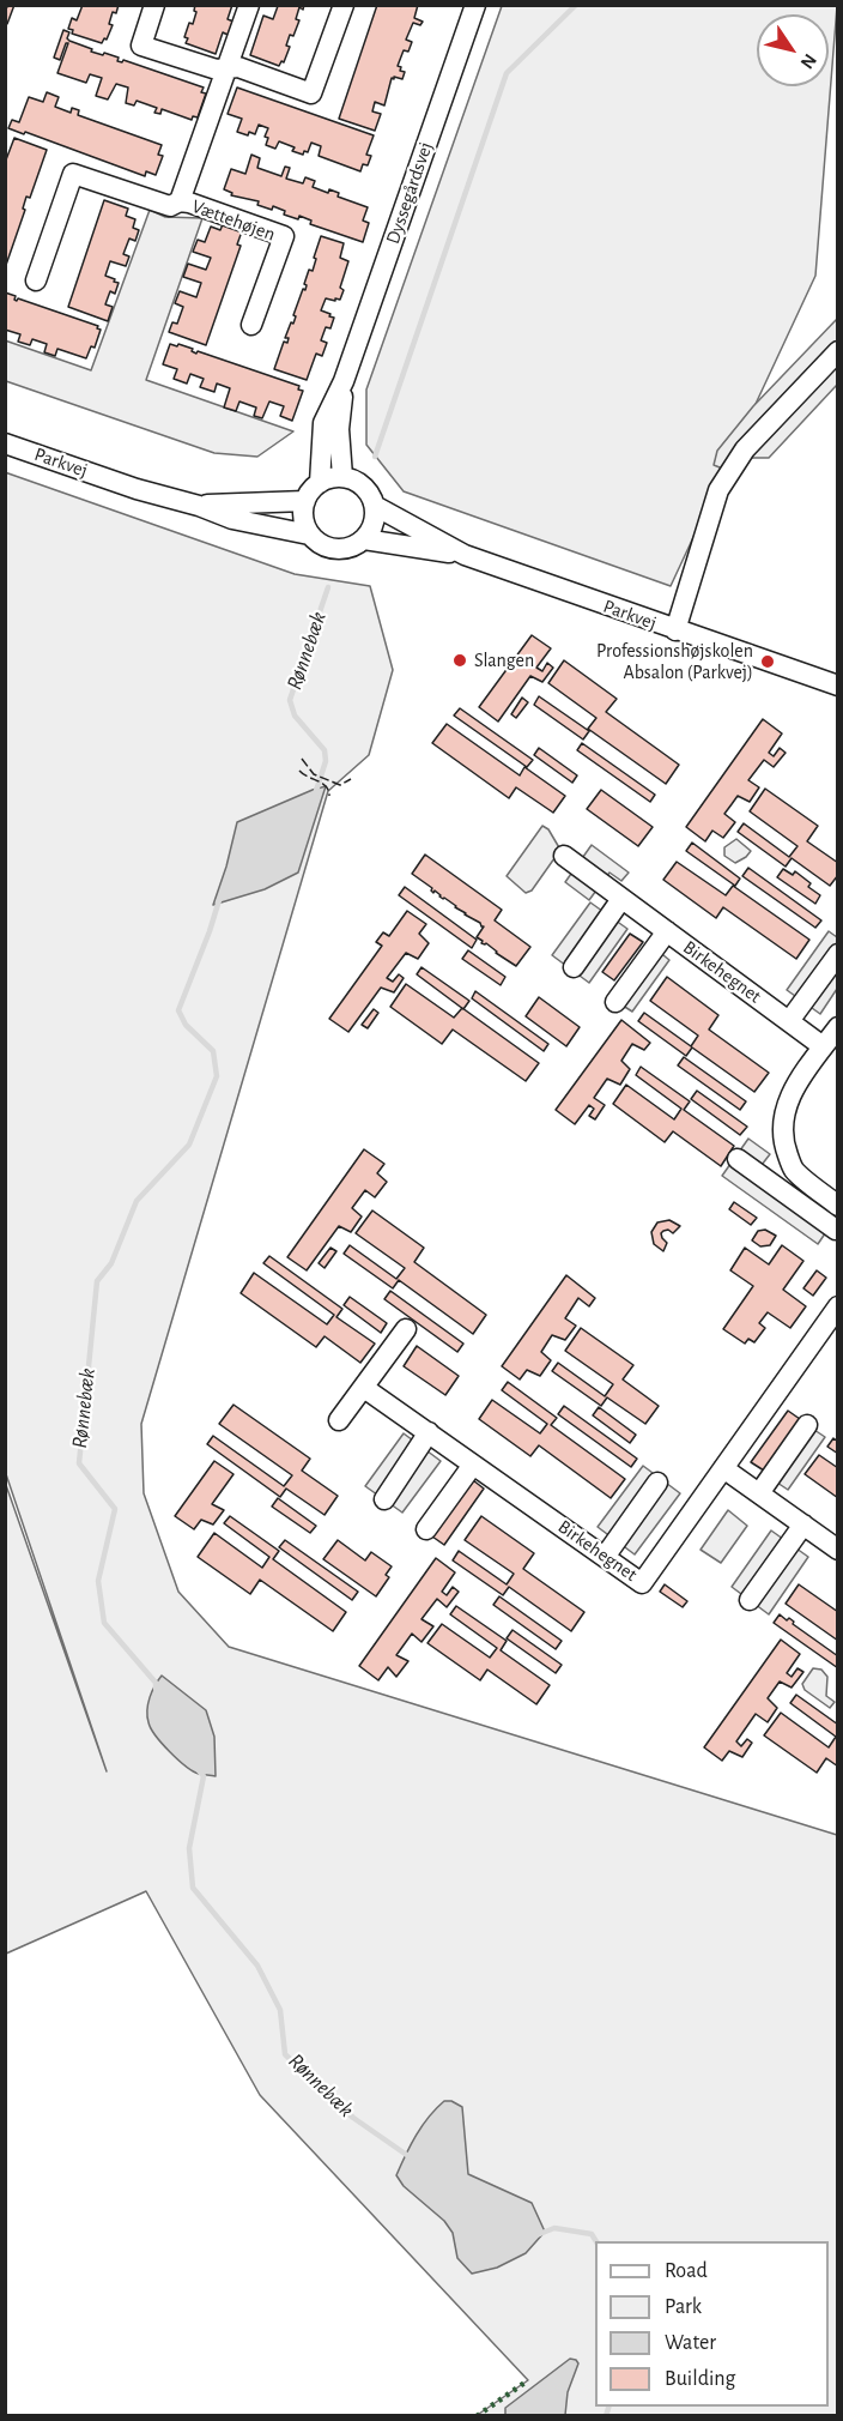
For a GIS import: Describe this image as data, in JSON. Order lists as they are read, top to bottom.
{
  "streets": {
    "street": [
      "Dyssegårdsvej",
      "Vættehøjen",
      "Parkvej",
      "Birkehegnet"
    ]
  },
  "crossings": [
    ["Dyssegårdsvej", "Parkvej"]
  ],
  "water": ["Rønnebæk"],
  "places": ["Slangen", "Professionshøjskolen Absalon (Parkvej)"],
  "legend": [
    "Road",
    "Park",
    "Water",
    "Building"
  ],
  "north": "bottom right"
}
